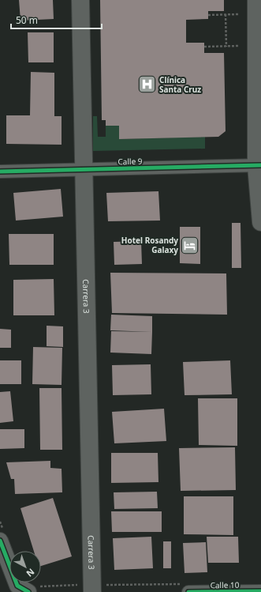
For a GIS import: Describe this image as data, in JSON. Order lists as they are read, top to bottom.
{
  "streets": {
    "main road": ["Carrera 3"],
    "street": ["Calle 9", "Calle 10"]
  },
  "crossings": [
    ["Calle 9", "Carrera 3"]
  ],
  "places": {
    "hospital": ["Clínica Santa Cruz"],
    "hotel": ["Hotel Rosandy Galaxy"]
  },
  "scale_bar": "50 m",
  "north": "bottom right"
}
